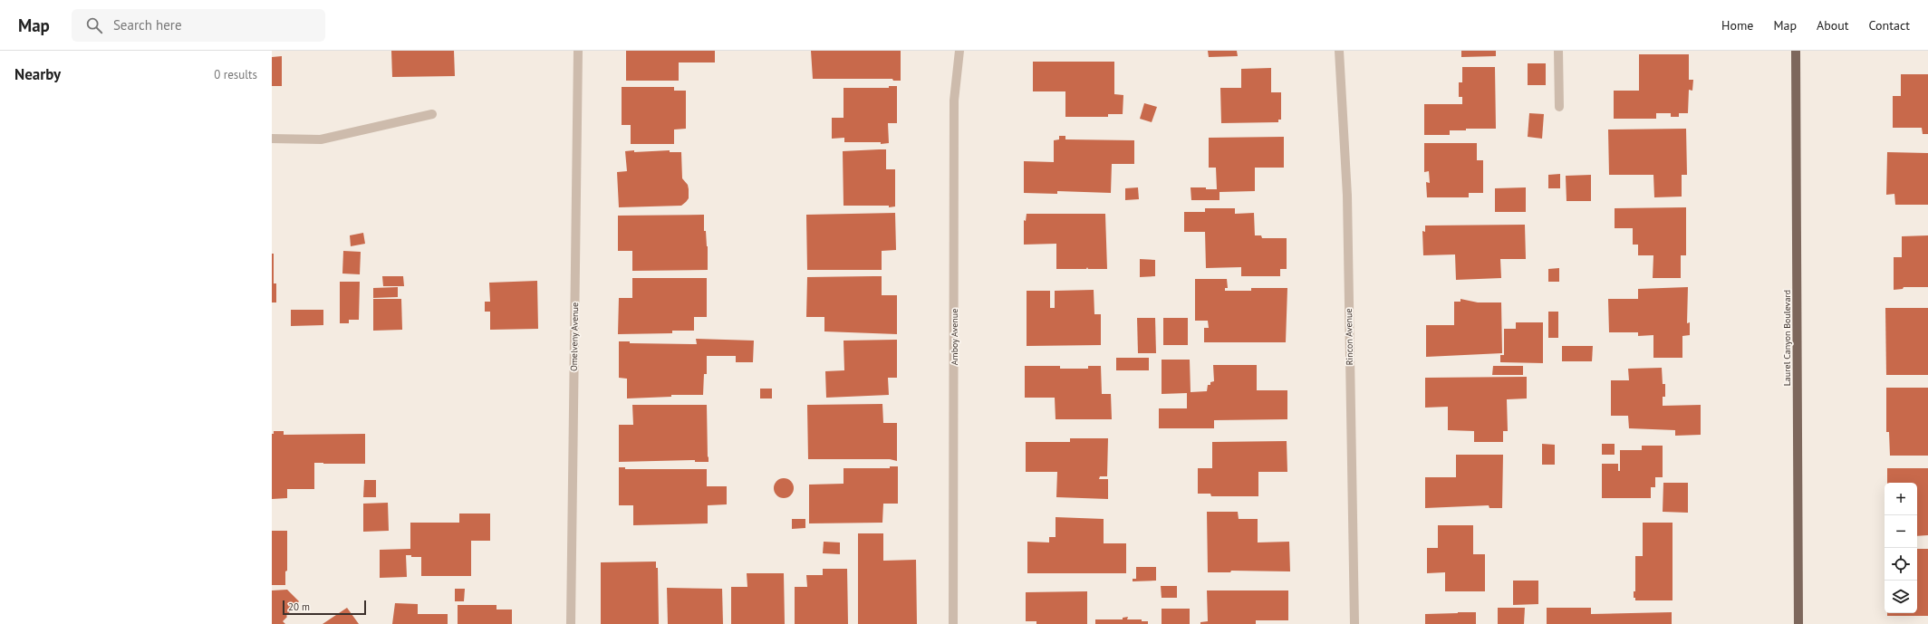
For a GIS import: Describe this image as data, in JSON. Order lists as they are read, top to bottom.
{
  "streets": {
    "main road": ["Laurel Canyon Boulevard"],
    "street": ["Omelveny Avenue", "Amboy Avenue", "Rincon Avenue"]
  },
  "scale_bar": "20 m",
  "page": {
    "header": "Map",
    "search": "Search here",
    "nav": [
      "Home",
      "Map",
      "About",
      "Contact"
    ],
    "heading": ["Nearby", "0 results"],
    "map_buttons": ["+", "−"],
    "scale": "20 m"
  }
}
